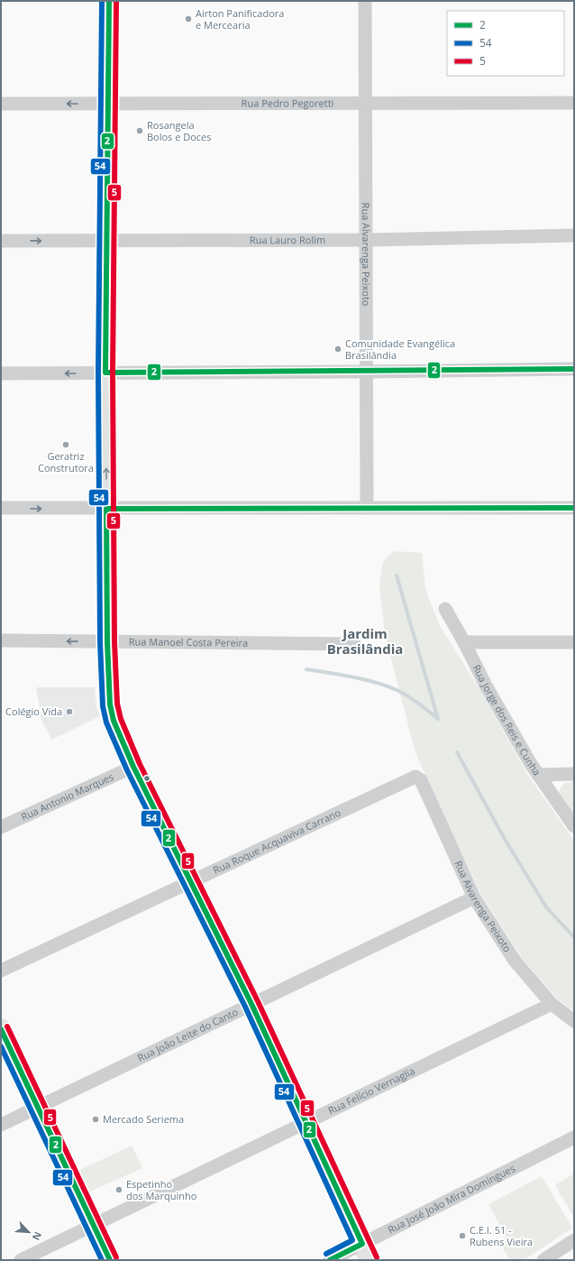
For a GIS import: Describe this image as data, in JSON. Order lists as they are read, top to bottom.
{
  "streets": {
    "street": [
      "Rua Pedro Pegoretti",
      "Rua Lauro Rolim",
      "Rua Alvarenga Peixoto",
      "Rua Manoel Costa Pereira",
      "Rua Jorge dos Reis e Cunha",
      "Rua Antonio Marques",
      "Rua Roque Acquaviva Carrano",
      "Rua João Leite do Canto",
      "Rua Felício Vernaglia",
      "Rua José João Mira Domingues"
    ]
  },
  "crossings": [
    ["Rua Pedro Pegoretti", "Rua Alvarenga Peixoto"],
    ["Rua Lauro Rolim", "Rua Alvarenga Peixoto"],
    ["Rua Alvarenga Peixoto", "Rua Roque Acquaviva Carrano"],
    ["Rua Alvarenga Peixoto", "Rua João Leite do Canto"],
    ["Rua Alvarenga Peixoto", "Rua Felício Vernaglia"]
  ],
  "districts": ["Jardim Brasilândia"],
  "places": [
    "Airton Panificadora e Mercearia",
    "Rosangela Bolos e Doces",
    "Comunidade Evangélica Brasilândia",
    "Geratriz Construtora",
    "Colégio Vida",
    "Mercado Seriema",
    "Espetinho dos Marquinho",
    "C.E.I. 51 - Rubens Vieira"
  ],
  "lines": ["transit line 2", "transit line 54", "transit line 5"],
  "legend": ["2", "54", "5"],
  "north": "bottom right"
}
